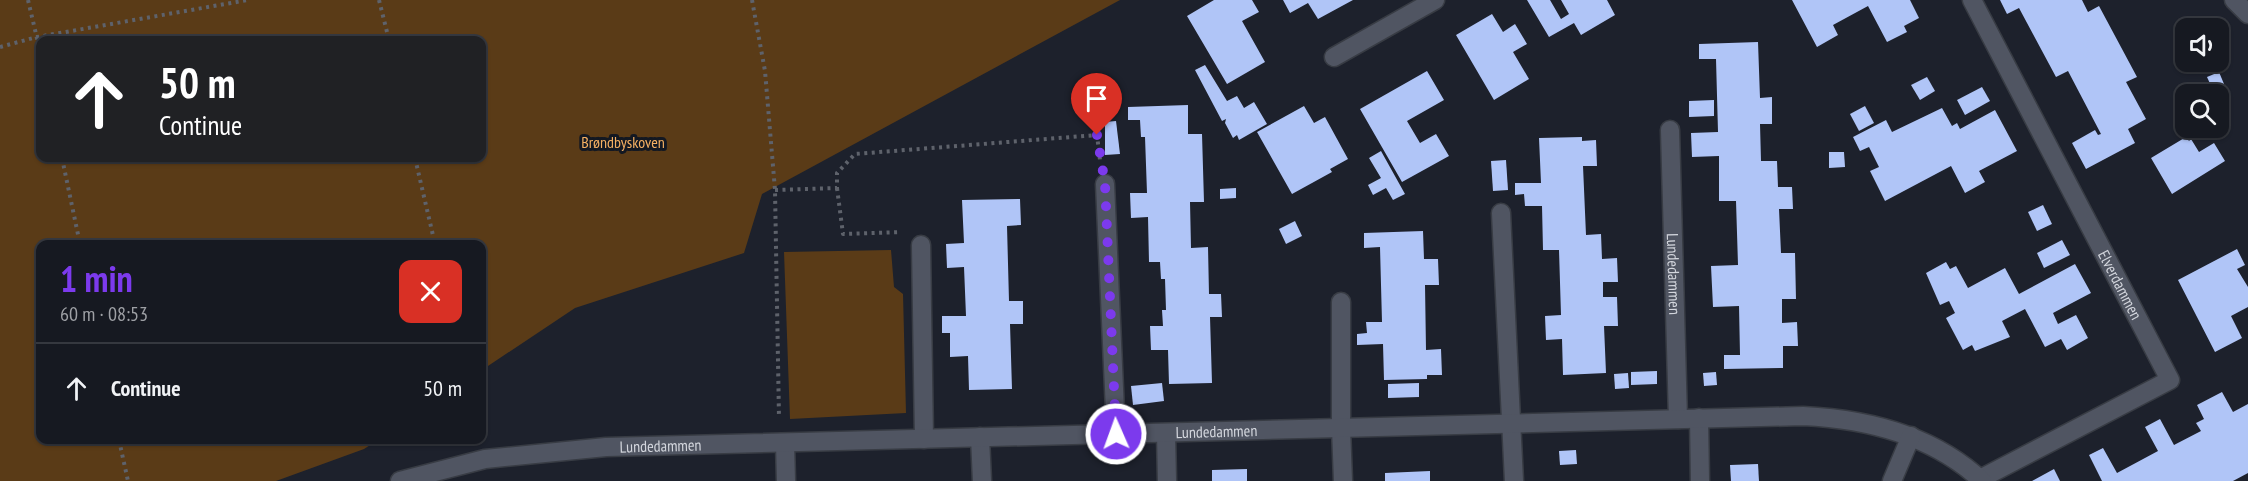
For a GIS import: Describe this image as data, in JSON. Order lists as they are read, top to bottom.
{
  "streets": {
    "street": ["Lundedammen", "Elverdammen"]
  },
  "crossings": [
    ["Lundedammen", "Elverdammen"]
  ],
  "parks": ["Brøndbyskoven"],
  "page": {
    "turn": ["50 m", "Continue"],
    "heading": ["1 min", "60 m · 08:53"],
    "list": [
      {
        "name": "Continue",
        "value": "50 m"
      }
    ]
  }
}
